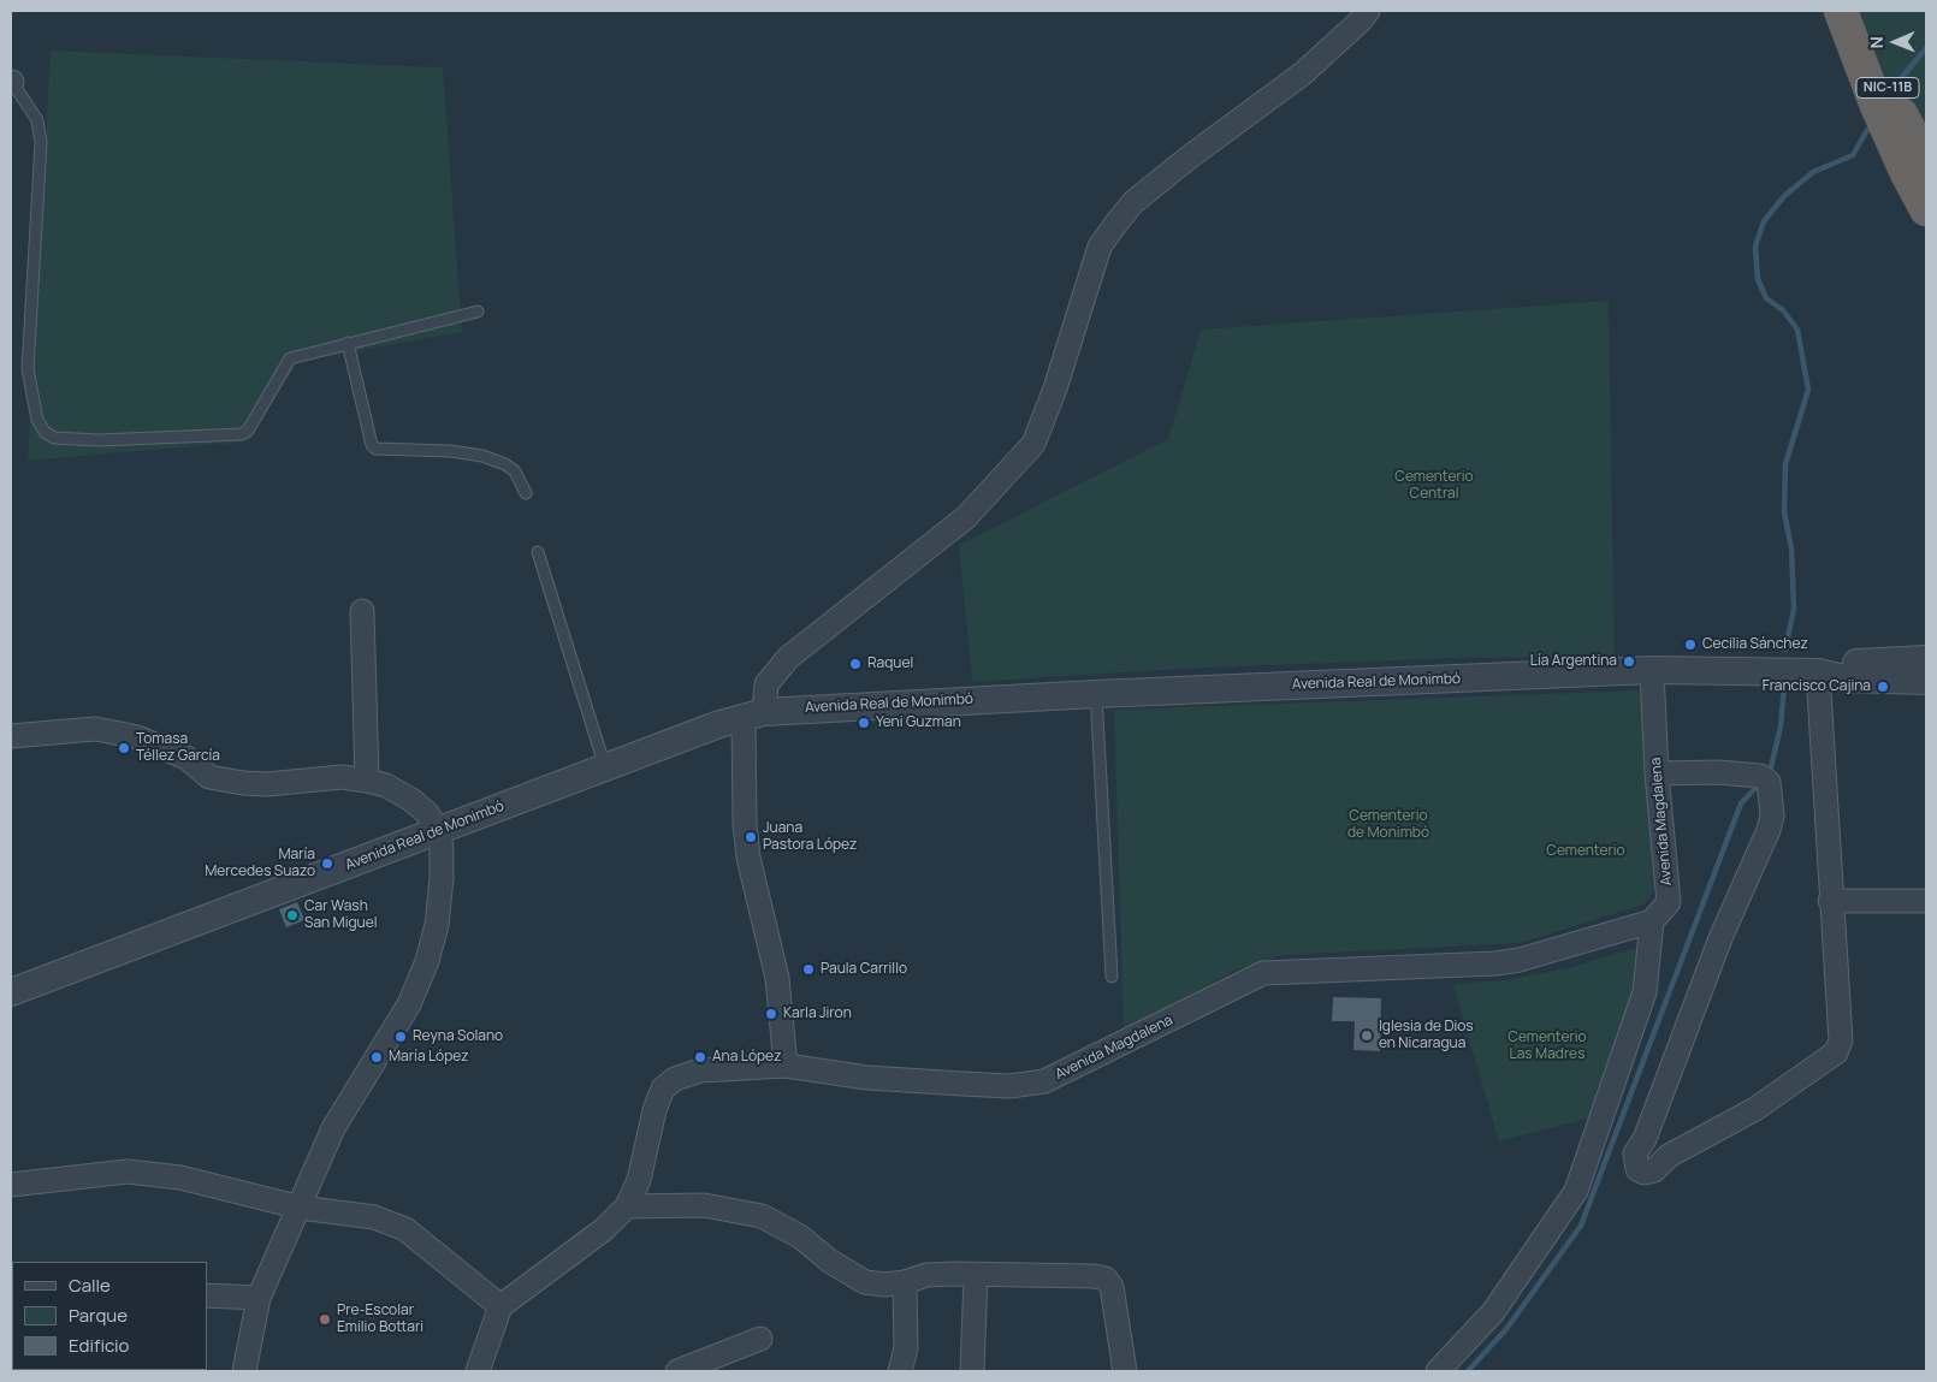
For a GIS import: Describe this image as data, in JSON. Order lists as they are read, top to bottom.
{
  "streets": {
    "highway": ["NIC-11B"],
    "street": ["Avenida Real de Monimbó", "Avenida Magdalena"]
  },
  "crossings": [
    ["Avenida Real de Monimbó", "Avenida Magdalena"]
  ],
  "parks": [
    "Cementerio Central",
    "Cementerio de Monimbó",
    "Cementerio",
    "Cementerio Las Madres"
  ],
  "places": [
    "Cecilia Sánchez",
    "Lía Argentina",
    "Raquel",
    "Francisco Cajina",
    "Yeni Guzman",
    "Tomasa Téllez García",
    "Juana Pastora López",
    "María Mercedes Suazo",
    "Car Wash San Miguel",
    "Paula Carrillo",
    "Karla Jiron",
    "Iglesia de Dios en Nicaragua",
    "Reyna Solano",
    "María López",
    "Ana López",
    "Pre-Escolar Emilio Bottari"
  ],
  "legend": ["Calle", "Parque", "Edificio"],
  "north": "left"
}
